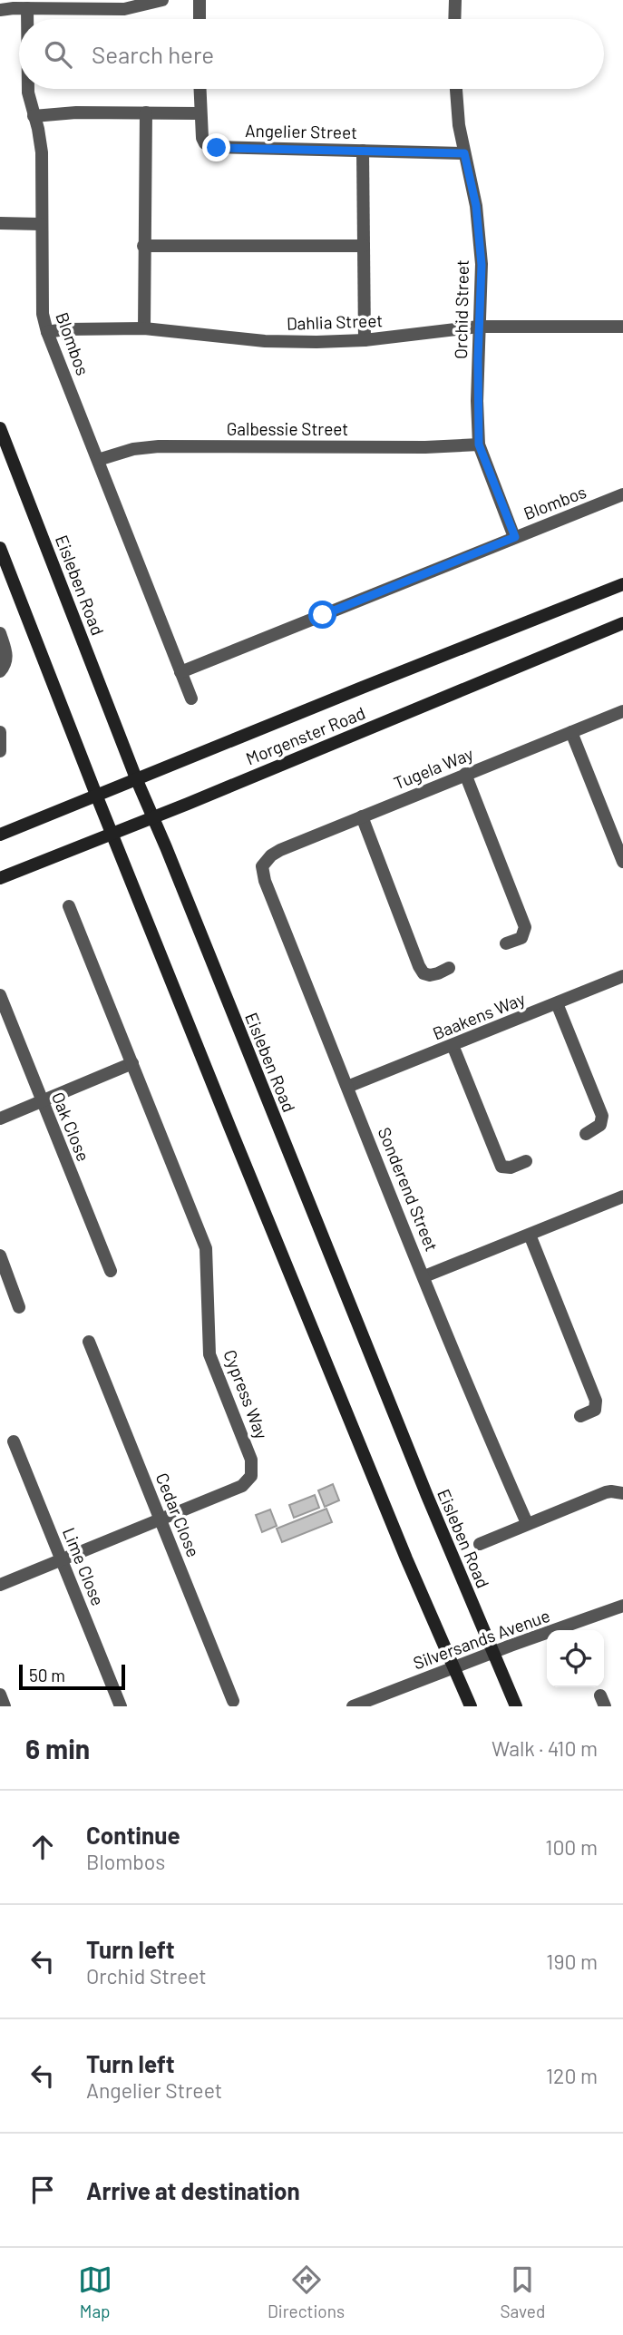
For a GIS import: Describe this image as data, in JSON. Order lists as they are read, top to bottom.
{
  "streets": {
    "main road": ["Eisleben Road", "Morgenster Road"],
    "street": [
      "Angelier Street",
      "Orchid Street",
      "Dahlia Street",
      "Blombos",
      "Galbessie Street",
      "Tugela Way",
      "Baakens Way",
      "Oak Close",
      "Sonderend Street",
      "Cypress Way",
      "Cedar Close",
      "Lime Close",
      "Silversands Avenue"
    ]
  },
  "crossings": [
    ["Angelier Street", "Orchid Street"],
    ["Orchid Street", "Dahlia Street"],
    ["Orchid Street", "Blombos"],
    ["Orchid Street", "Galbessie Street"],
    ["Dahlia Street", "Blombos"],
    ["Blombos", "Galbessie Street"],
    ["Eisleben Road", "Morgenster Road"],
    ["Eisleben Road", "Silversands Avenue"],
    ["Tugela Way", "Sonderend Street"],
    ["Baakens Way", "Sonderend Street"],
    ["Cypress Way", "Cedar Close"],
    ["Cypress Way", "Lime Close"]
  ],
  "scale_bar": "50 m",
  "page": {
    "search": "Search here",
    "scale": "50 m",
    "heading": ["6 min", "Walk · 410 m"],
    "list": [
      ["Continue", "Blombos", "100 m"],
      ["Turn left", "Orchid Street", "190 m"],
      ["Turn left", "Angelier Street", "120 m"],
      "Arrive at destination"
    ],
    "nav": ["Map", "Directions", "Saved"]
  }
}
